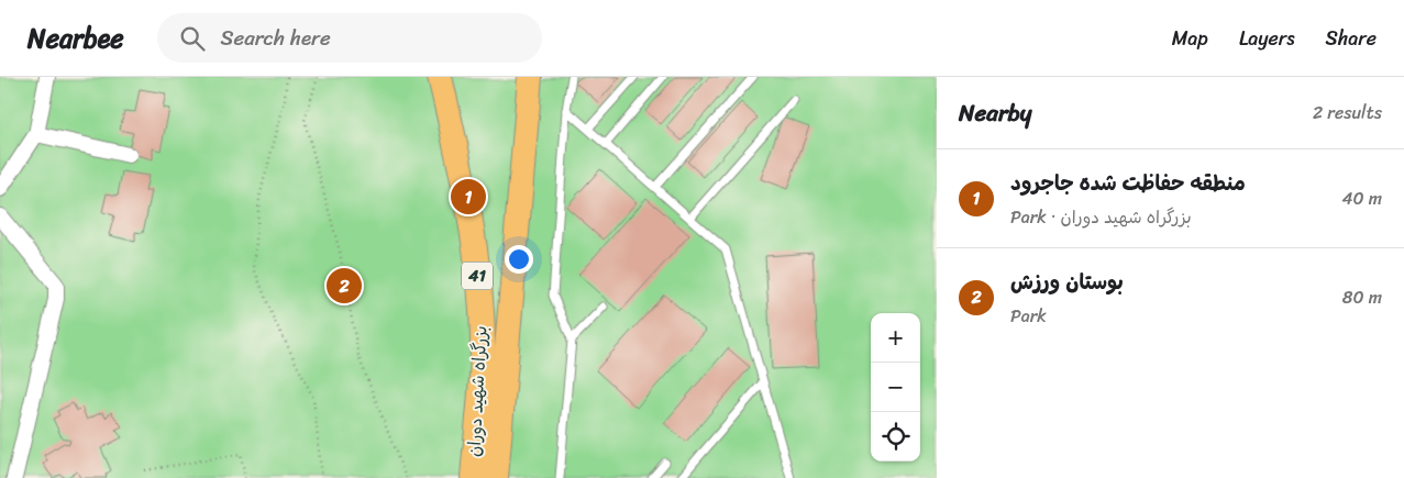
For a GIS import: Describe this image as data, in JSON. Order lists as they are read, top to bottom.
{
  "streets": {
    "highway": ["41", "بزرگراه شهید دوران"]
  },
  "page": {
    "header": "Nearbee",
    "search": "Search here",
    "nav": ["Map", "Layers", "Share"],
    "heading": ["Nearby", "2 results"],
    "list": [
      {
        "mark": "1",
        "name": "منطقه حفاظت شده جاجرود",
        "note": "Park · بزرگراه شهید دوران",
        "value": "40 m"
      },
      {
        "mark": "2",
        "name": "بوستان ورزش",
        "note": "Park",
        "value": "80 m"
      }
    ],
    "pins": ["1", "2"],
    "map_buttons": ["+", "−"]
  }
}
